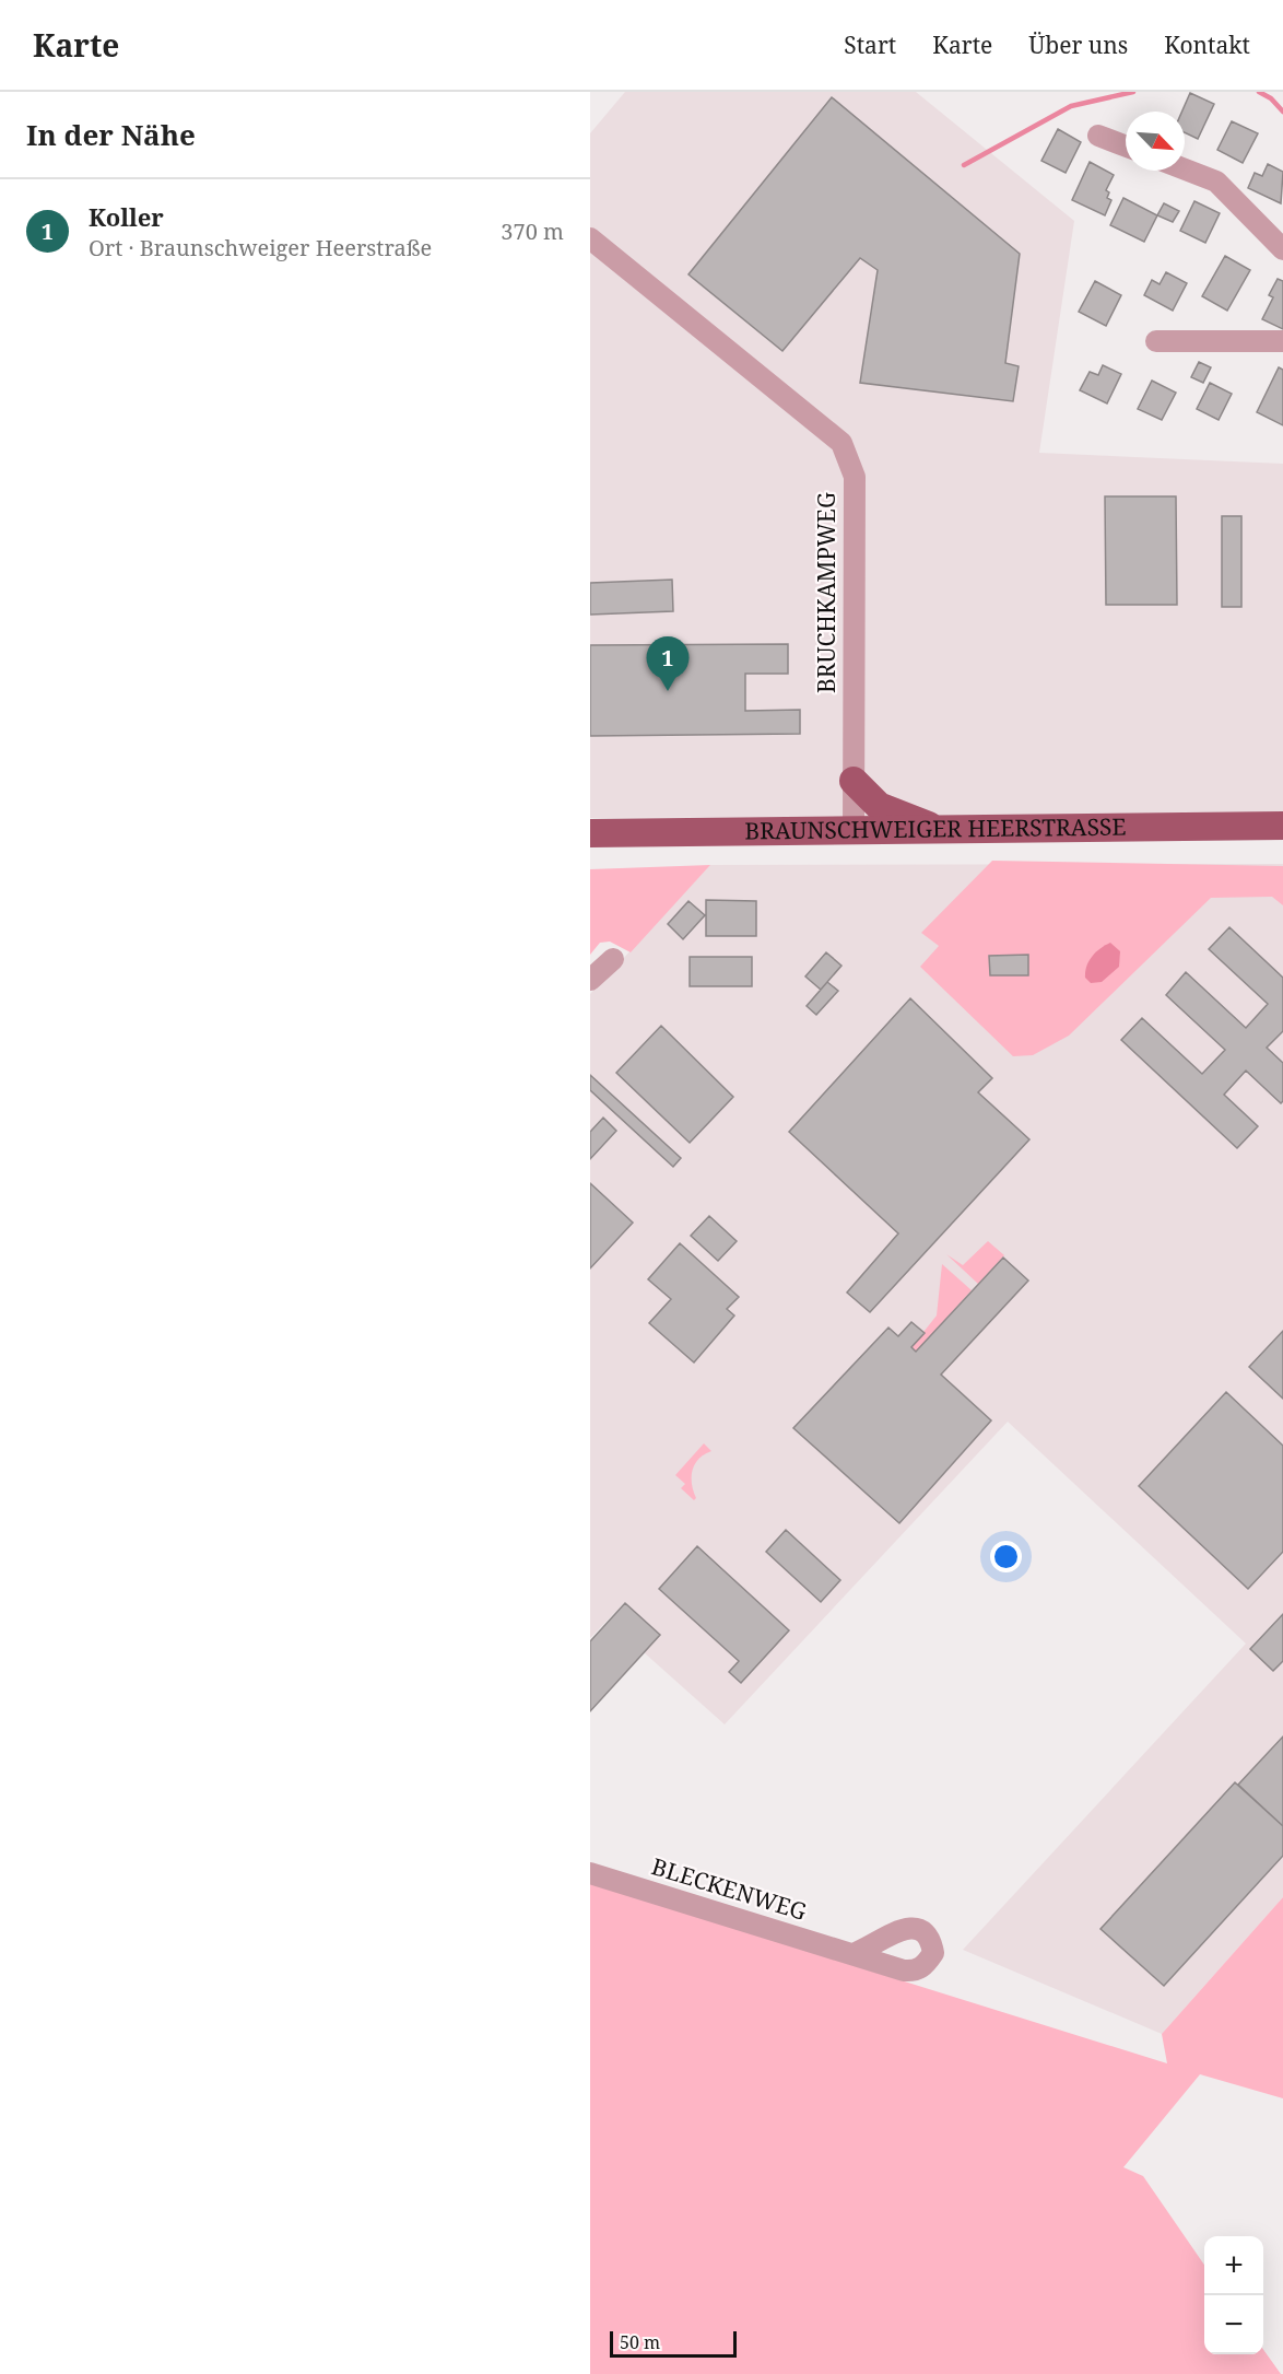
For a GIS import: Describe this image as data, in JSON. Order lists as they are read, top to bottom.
{
  "streets": {
    "main road": ["BRAUNSCHWEIGER HEERSTRASSE"],
    "street": ["BRUCHKAMPWEG", "BLECKENWEG"]
  },
  "crossings": [
    ["BRUCHKAMPWEG", "BRAUNSCHWEIGER HEERSTRASSE"]
  ],
  "scale_bar": "50 m",
  "north": "bottom right",
  "page": {
    "header": "Karte",
    "nav": [
      "Start",
      "Karte",
      "Über uns",
      "Kontakt"
    ],
    "heading": "In der Nähe",
    "list": [
      {
        "mark": "1",
        "name": "Koller",
        "note": "Ort · Braunschweiger Heerstraße",
        "value": "370 m"
      }
    ],
    "pins": "1",
    "map_buttons": ["+", "−"],
    "scale": "50 m"
  }
}
